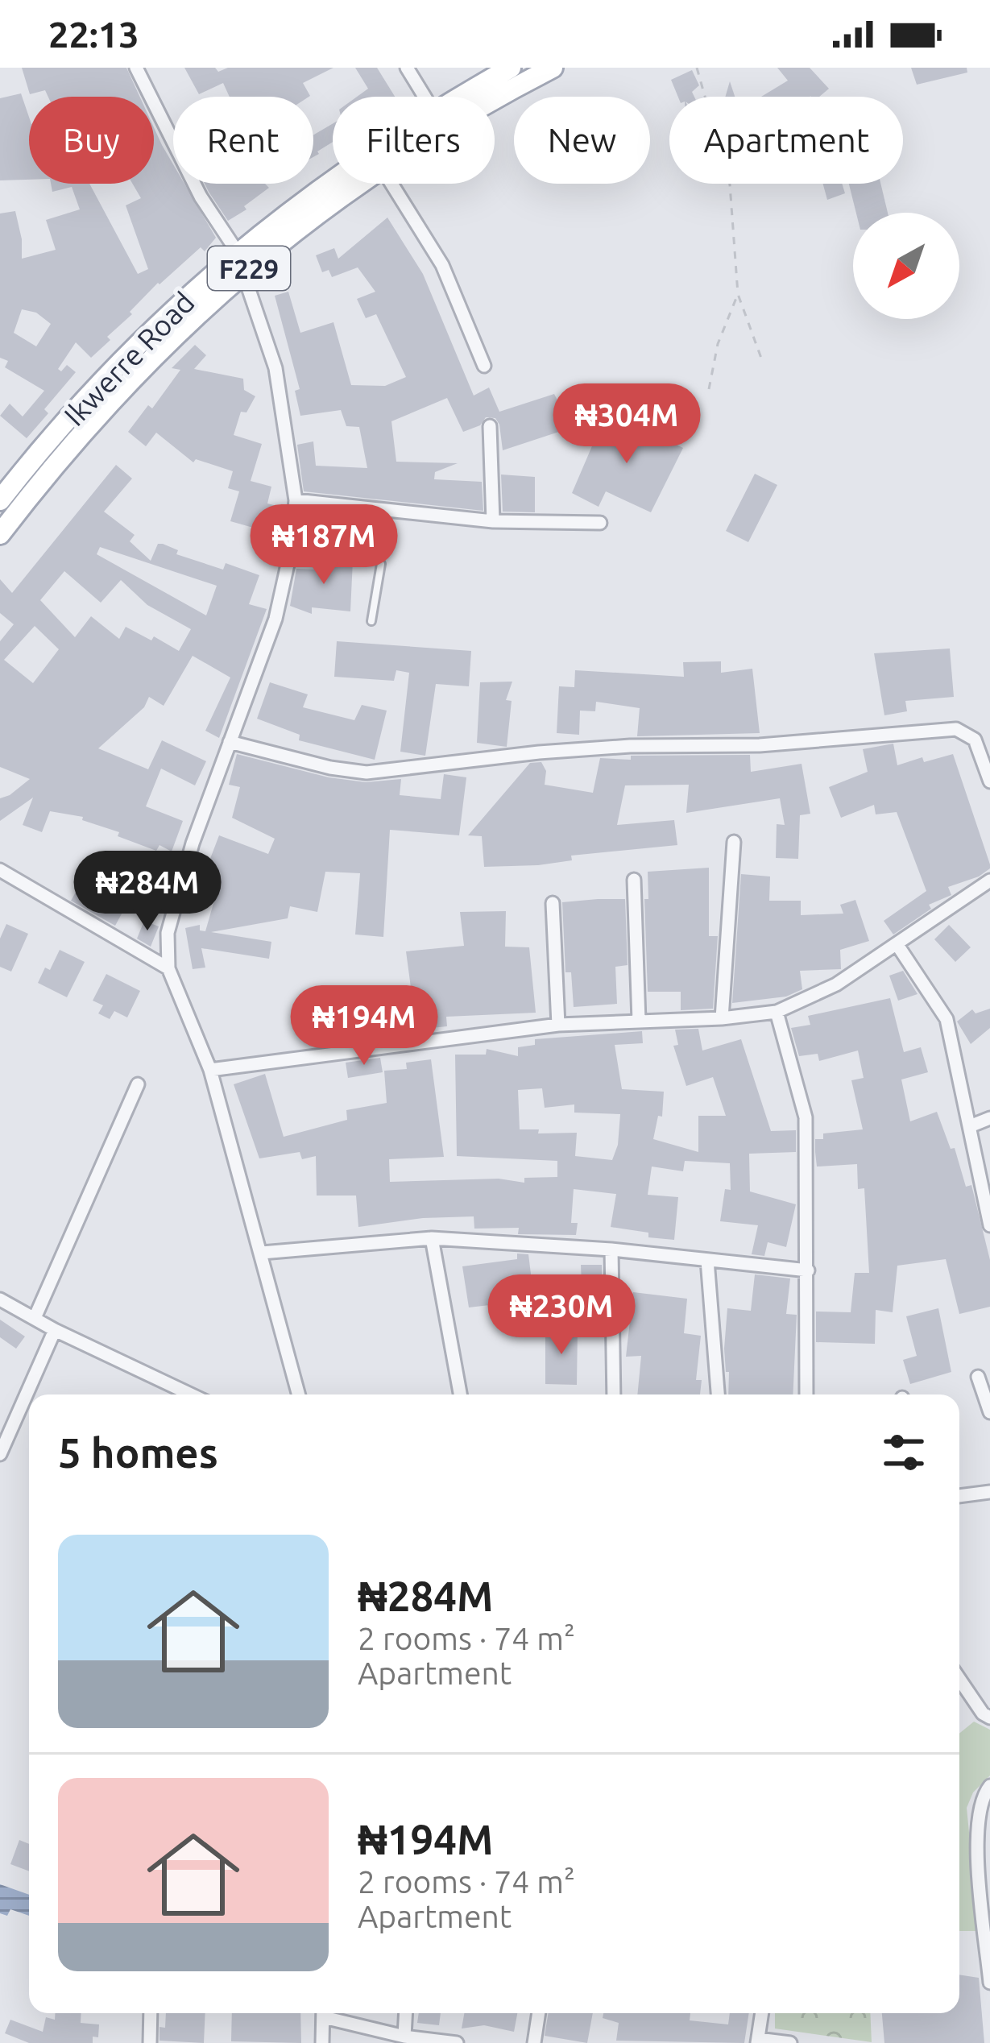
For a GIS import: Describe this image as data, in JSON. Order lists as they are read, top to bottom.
{
  "streets": {
    "main road": ["F229", "Ikwerre Road"]
  },
  "north": "bottom left",
  "page": {
    "status": "22:13",
    "chip": [
      "Buy",
      "Rent",
      "Filters",
      "New",
      "Apartment"
    ],
    "price": [
      "₦304M",
      "₦187M",
      "₦284M",
      "₦194M",
      "₦230M"
    ],
    "heading": "5 homes",
    "list": [
      {
        "name": "₦284M",
        "note": "2 rooms · 74 m² · Apartment"
      },
      {
        "name": "₦194M",
        "note": "2 rooms · 74 m² · Apartment"
      }
    ]
  }
}
